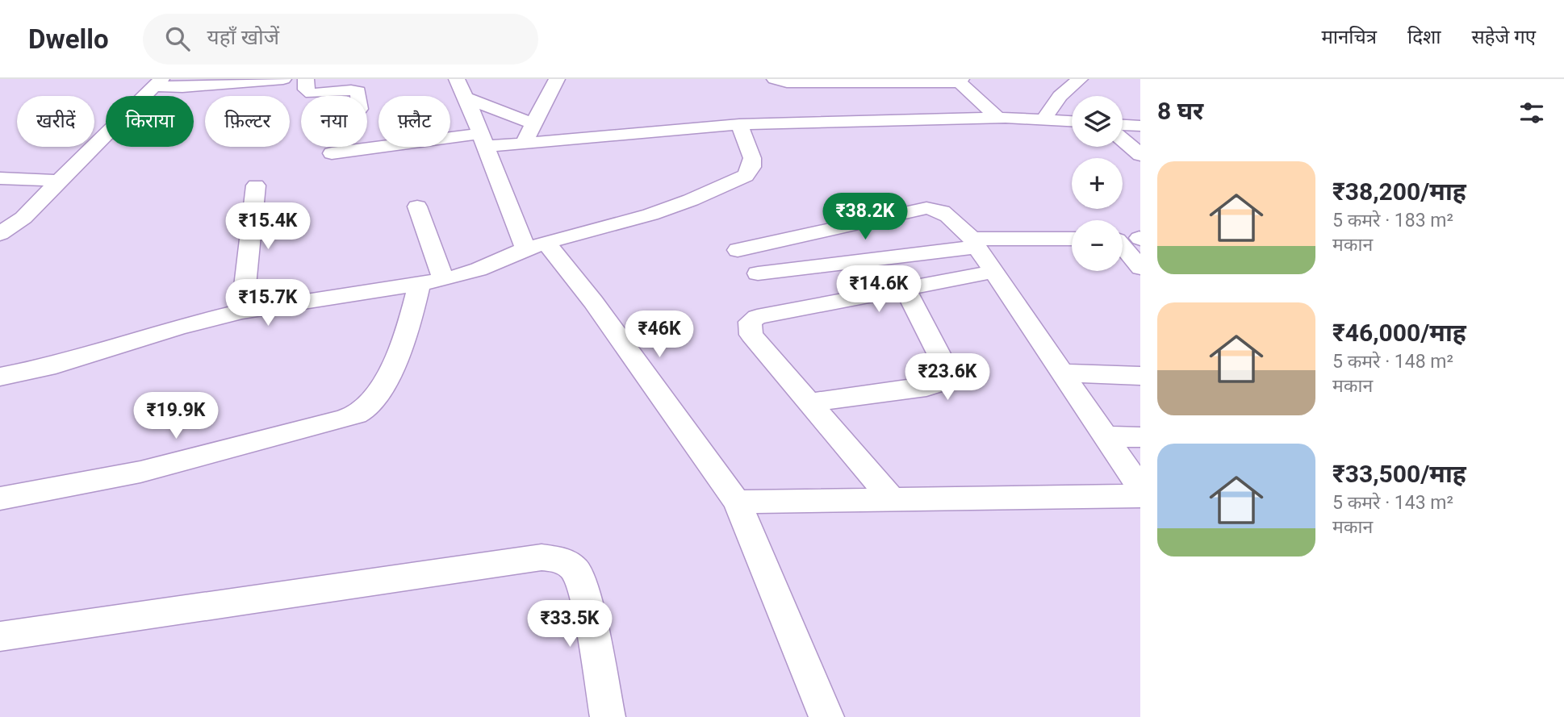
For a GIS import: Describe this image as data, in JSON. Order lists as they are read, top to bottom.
{
  "page": {
    "header": "Dwello",
    "search": "यहाँ खोजें",
    "nav": ["मानचित्र", "दिशा", "सहेजे गए"],
    "heading": "8 घर",
    "map_buttons": ["+", "−"],
    "chip": [
      "खरीदें",
      "किराया",
      "फ़िल्टर",
      "नया",
      "फ़्लैट"
    ],
    "list": [
      {
        "name": "₹38,200/माह",
        "note": "5 कमरे · 183 m² · मकान"
      },
      {
        "name": "₹46,000/माह",
        "note": "5 कमरे · 148 m² · मकान"
      },
      {
        "name": "₹33,500/माह",
        "note": "5 कमरे · 143 m² · मकान"
      }
    ],
    "price": [
      "₹38.2K",
      "₹15.4K",
      "₹14.6K",
      "₹15.7K",
      "₹46K",
      "₹23.6K",
      "₹19.9K",
      "₹33.5K"
    ]
  }
}
